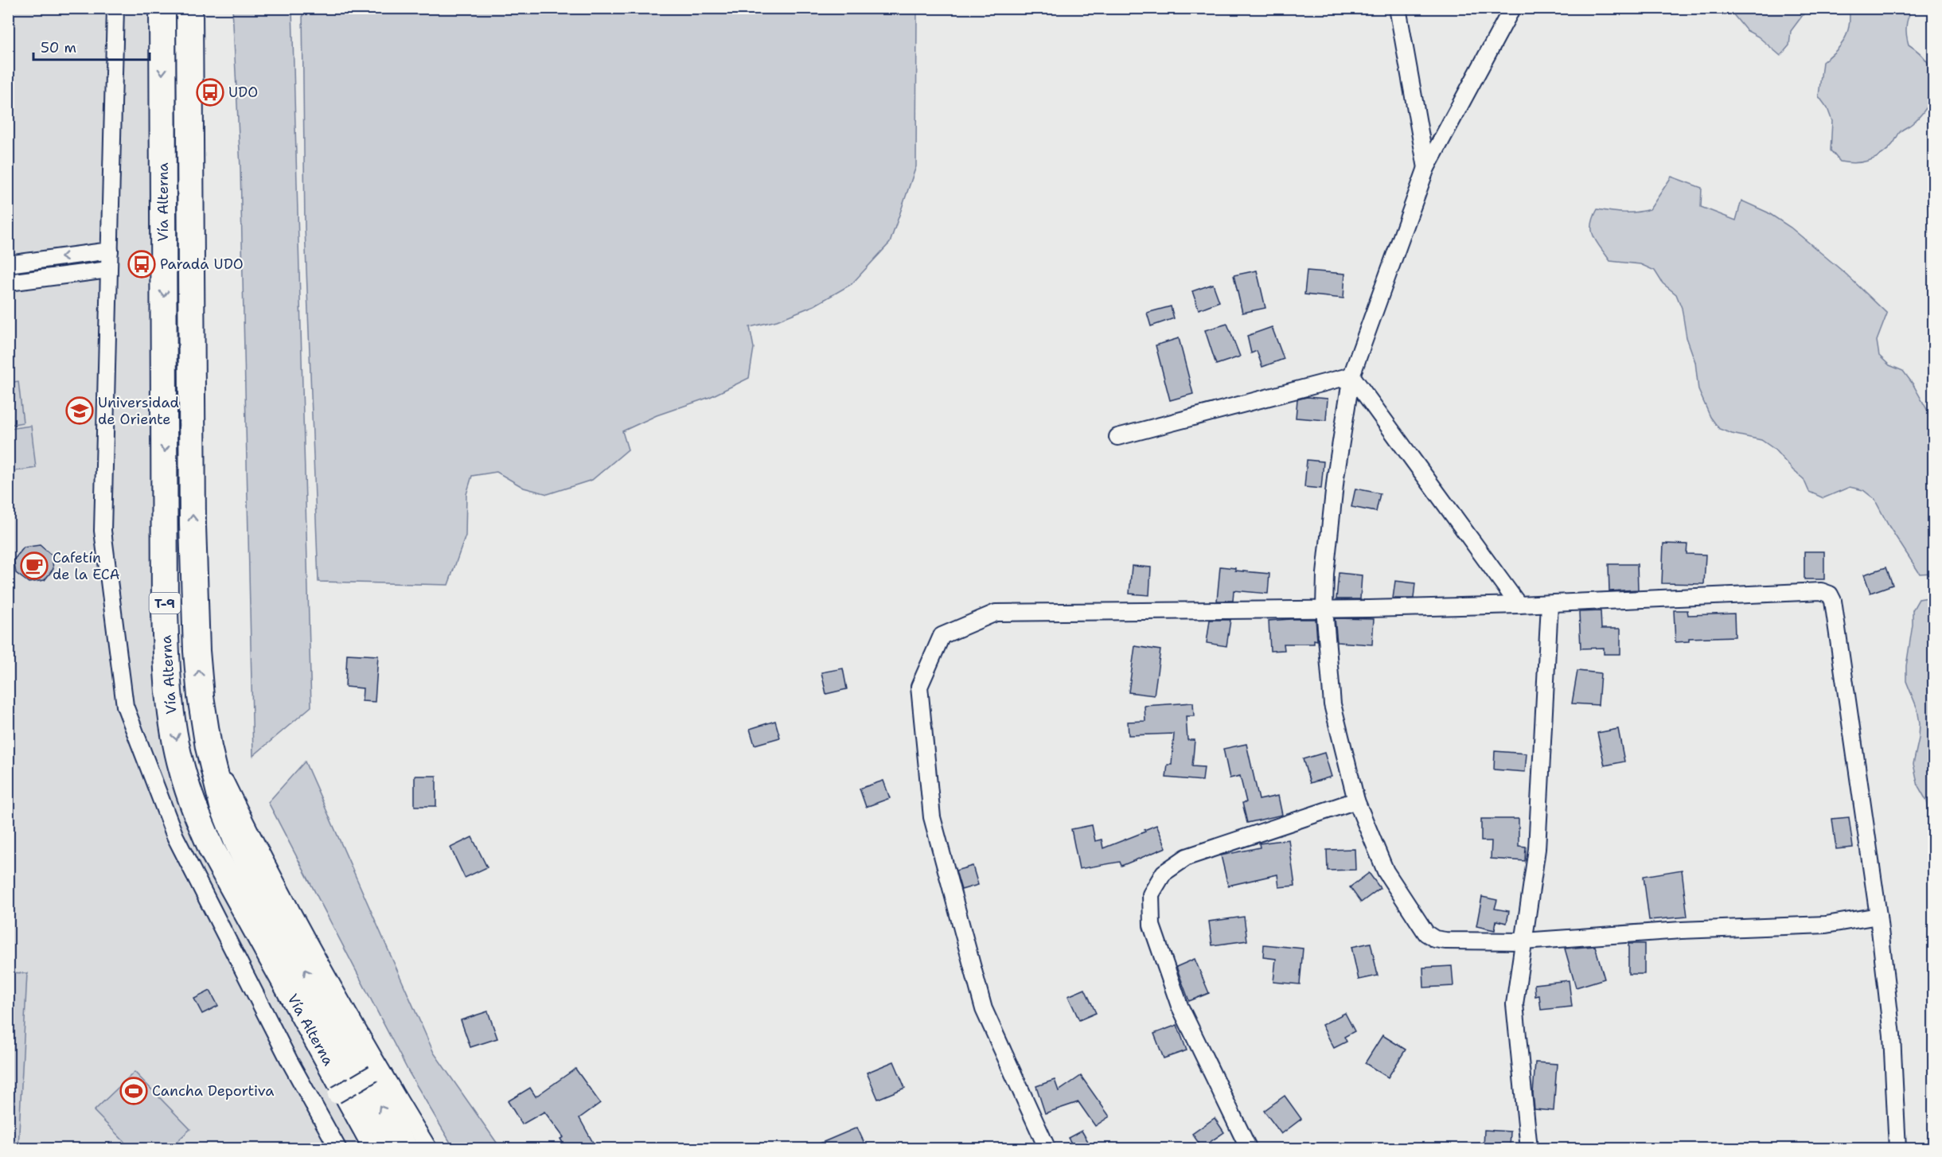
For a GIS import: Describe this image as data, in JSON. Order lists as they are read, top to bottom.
{
  "streets": {
    "highway": ["Vía Alterna", "T-9"]
  },
  "places": {
    "bus stop": ["UDO", "Parada UDO"],
    "school or university": ["Universidad de Oriente"],
    "cafe": ["Cafetín de la ECA"],
    "sports": ["Cancha Deportiva"]
  },
  "scale_bar": "50 m"
}
